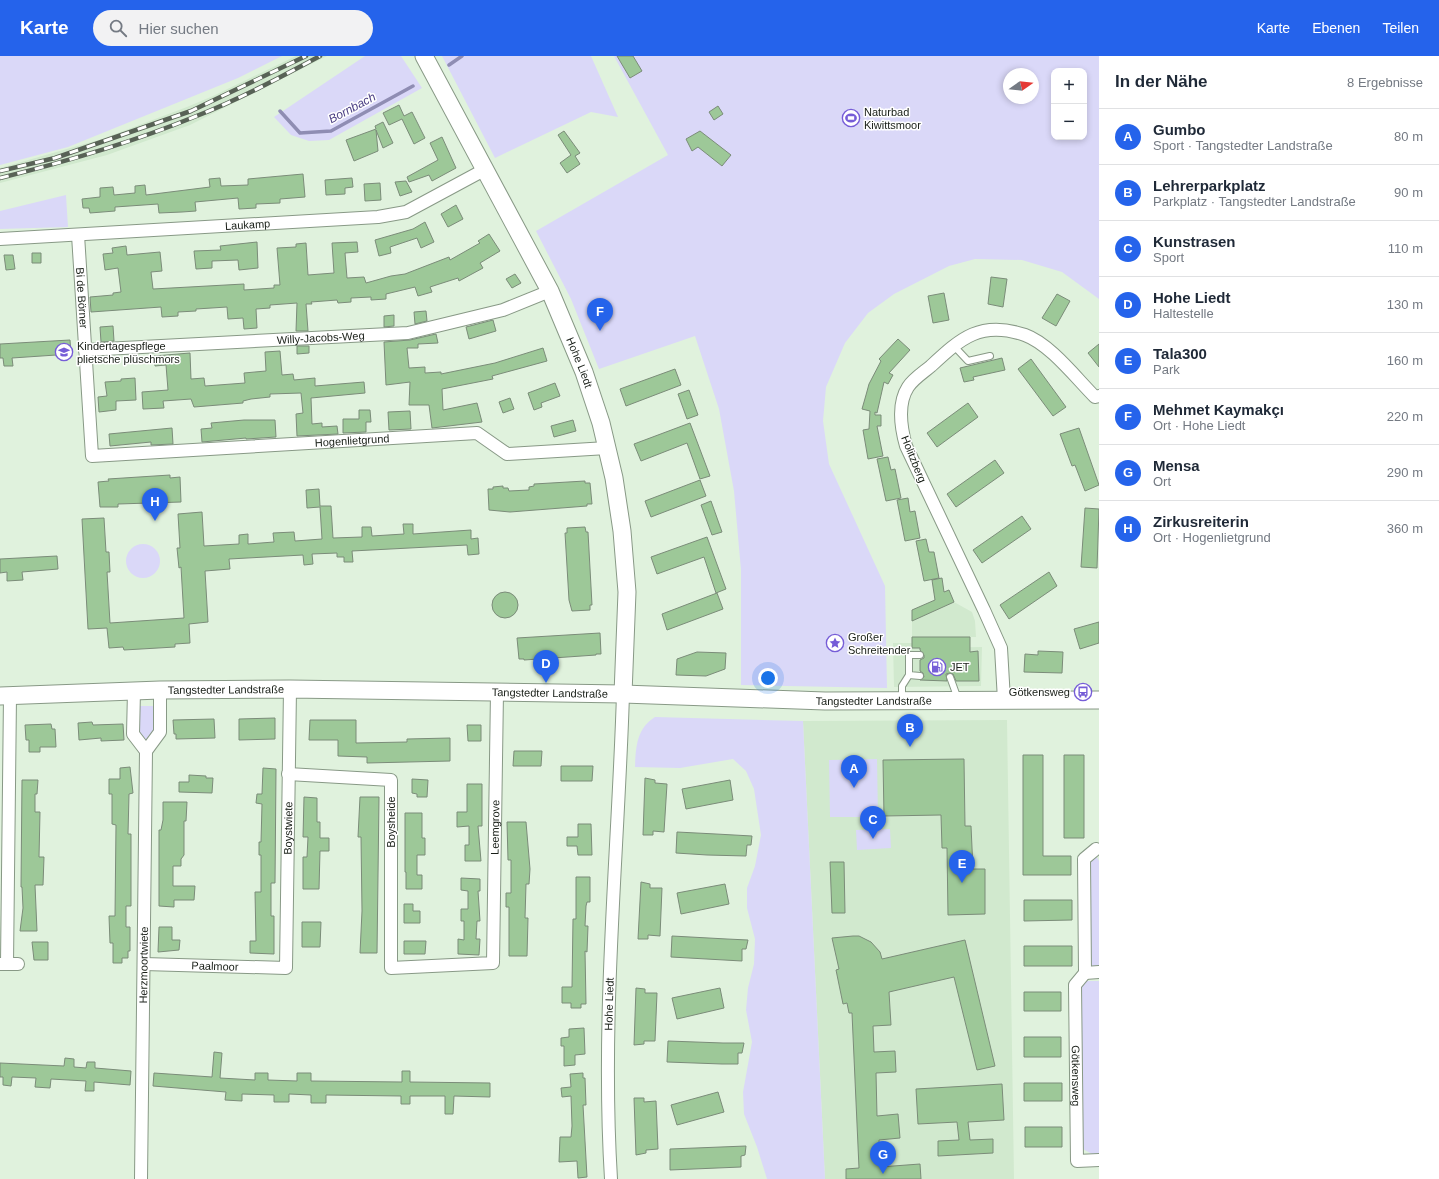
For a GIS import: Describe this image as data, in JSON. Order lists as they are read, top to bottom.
{
  "streets": {
    "street": [
      "Laukamp",
      "Bi de Börner",
      "Willy-Jacobs-Weg",
      "Hohe Liedt",
      "Hogenlietgrund",
      "Holitzberg",
      "Tangstedter Landstraße",
      "Boysheide",
      "Boystwiete",
      "Leemgrove",
      "Herzmoortwiete",
      "Paalmoor",
      "Götkensweg"
    ]
  },
  "crossings": [
    ["Laukamp", "Bi de Börner"],
    ["Laukamp", "Hohe Liedt"],
    ["Bi de Börner", "Willy-Jacobs-Weg"],
    ["Bi de Börner", "Hogenlietgrund"],
    ["Willy-Jacobs-Weg", "Hohe Liedt"],
    ["Hohe Liedt", "Hogenlietgrund"],
    ["Hohe Liedt", "Tangstedter Landstraße"],
    ["Holitzberg", "Tangstedter Landstraße"],
    ["Tangstedter Landstraße", "Boystwiete"],
    ["Tangstedter Landstraße", "Leemgrove"],
    ["Boysheide", "Boystwiete"],
    ["Boysheide", "Leemgrove"],
    ["Boystwiete", "Paalmoor"],
    ["Herzmoortwiete", "Paalmoor"]
  ],
  "water": ["Bornbach"],
  "places": {
    "sports": ["Naturbad Kiwittsmoor"],
    "school or university": ["Kindertagespflege plietsche plüschmors"],
    "place": ["Großer Schreitender"],
    "fuel station": ["JET"],
    "bus stop": ["Götkensweg"]
  },
  "north": "right",
  "page": {
    "header": "Karte",
    "search": "Hier suchen",
    "nav": ["Karte", "Ebenen", "Teilen"],
    "heading": ["In der Nähe", "8 Ergebnisse"],
    "map_buttons": ["+", "−"],
    "list": [
      {
        "mark": "A",
        "name": "Gumbo",
        "note": "Sport · Tangstedter Landstraße",
        "value": "80 m"
      },
      {
        "mark": "B",
        "name": "Lehrerparkplatz",
        "note": "Parkplatz · Tangstedter Landstraße",
        "value": "90 m"
      },
      {
        "mark": "C",
        "name": "Kunstrasen",
        "note": "Sport",
        "value": "110 m"
      },
      {
        "mark": "D",
        "name": "Hohe Liedt",
        "note": "Haltestelle",
        "value": "130 m"
      },
      {
        "mark": "E",
        "name": "Tala300",
        "note": "Park",
        "value": "160 m"
      },
      {
        "mark": "F",
        "name": "Mehmet Kaymakçı",
        "note": "Ort · Hohe Liedt",
        "value": "220 m"
      },
      {
        "mark": "G",
        "name": "Mensa",
        "note": "Ort",
        "value": "290 m"
      },
      {
        "mark": "H",
        "name": "Zirkusreiterin",
        "note": "Ort · Hogenlietgrund",
        "value": "360 m"
      }
    ],
    "pins": [
      "F",
      "H",
      "D",
      "B",
      "A",
      "C",
      "E",
      "G"
    ]
  }
}
